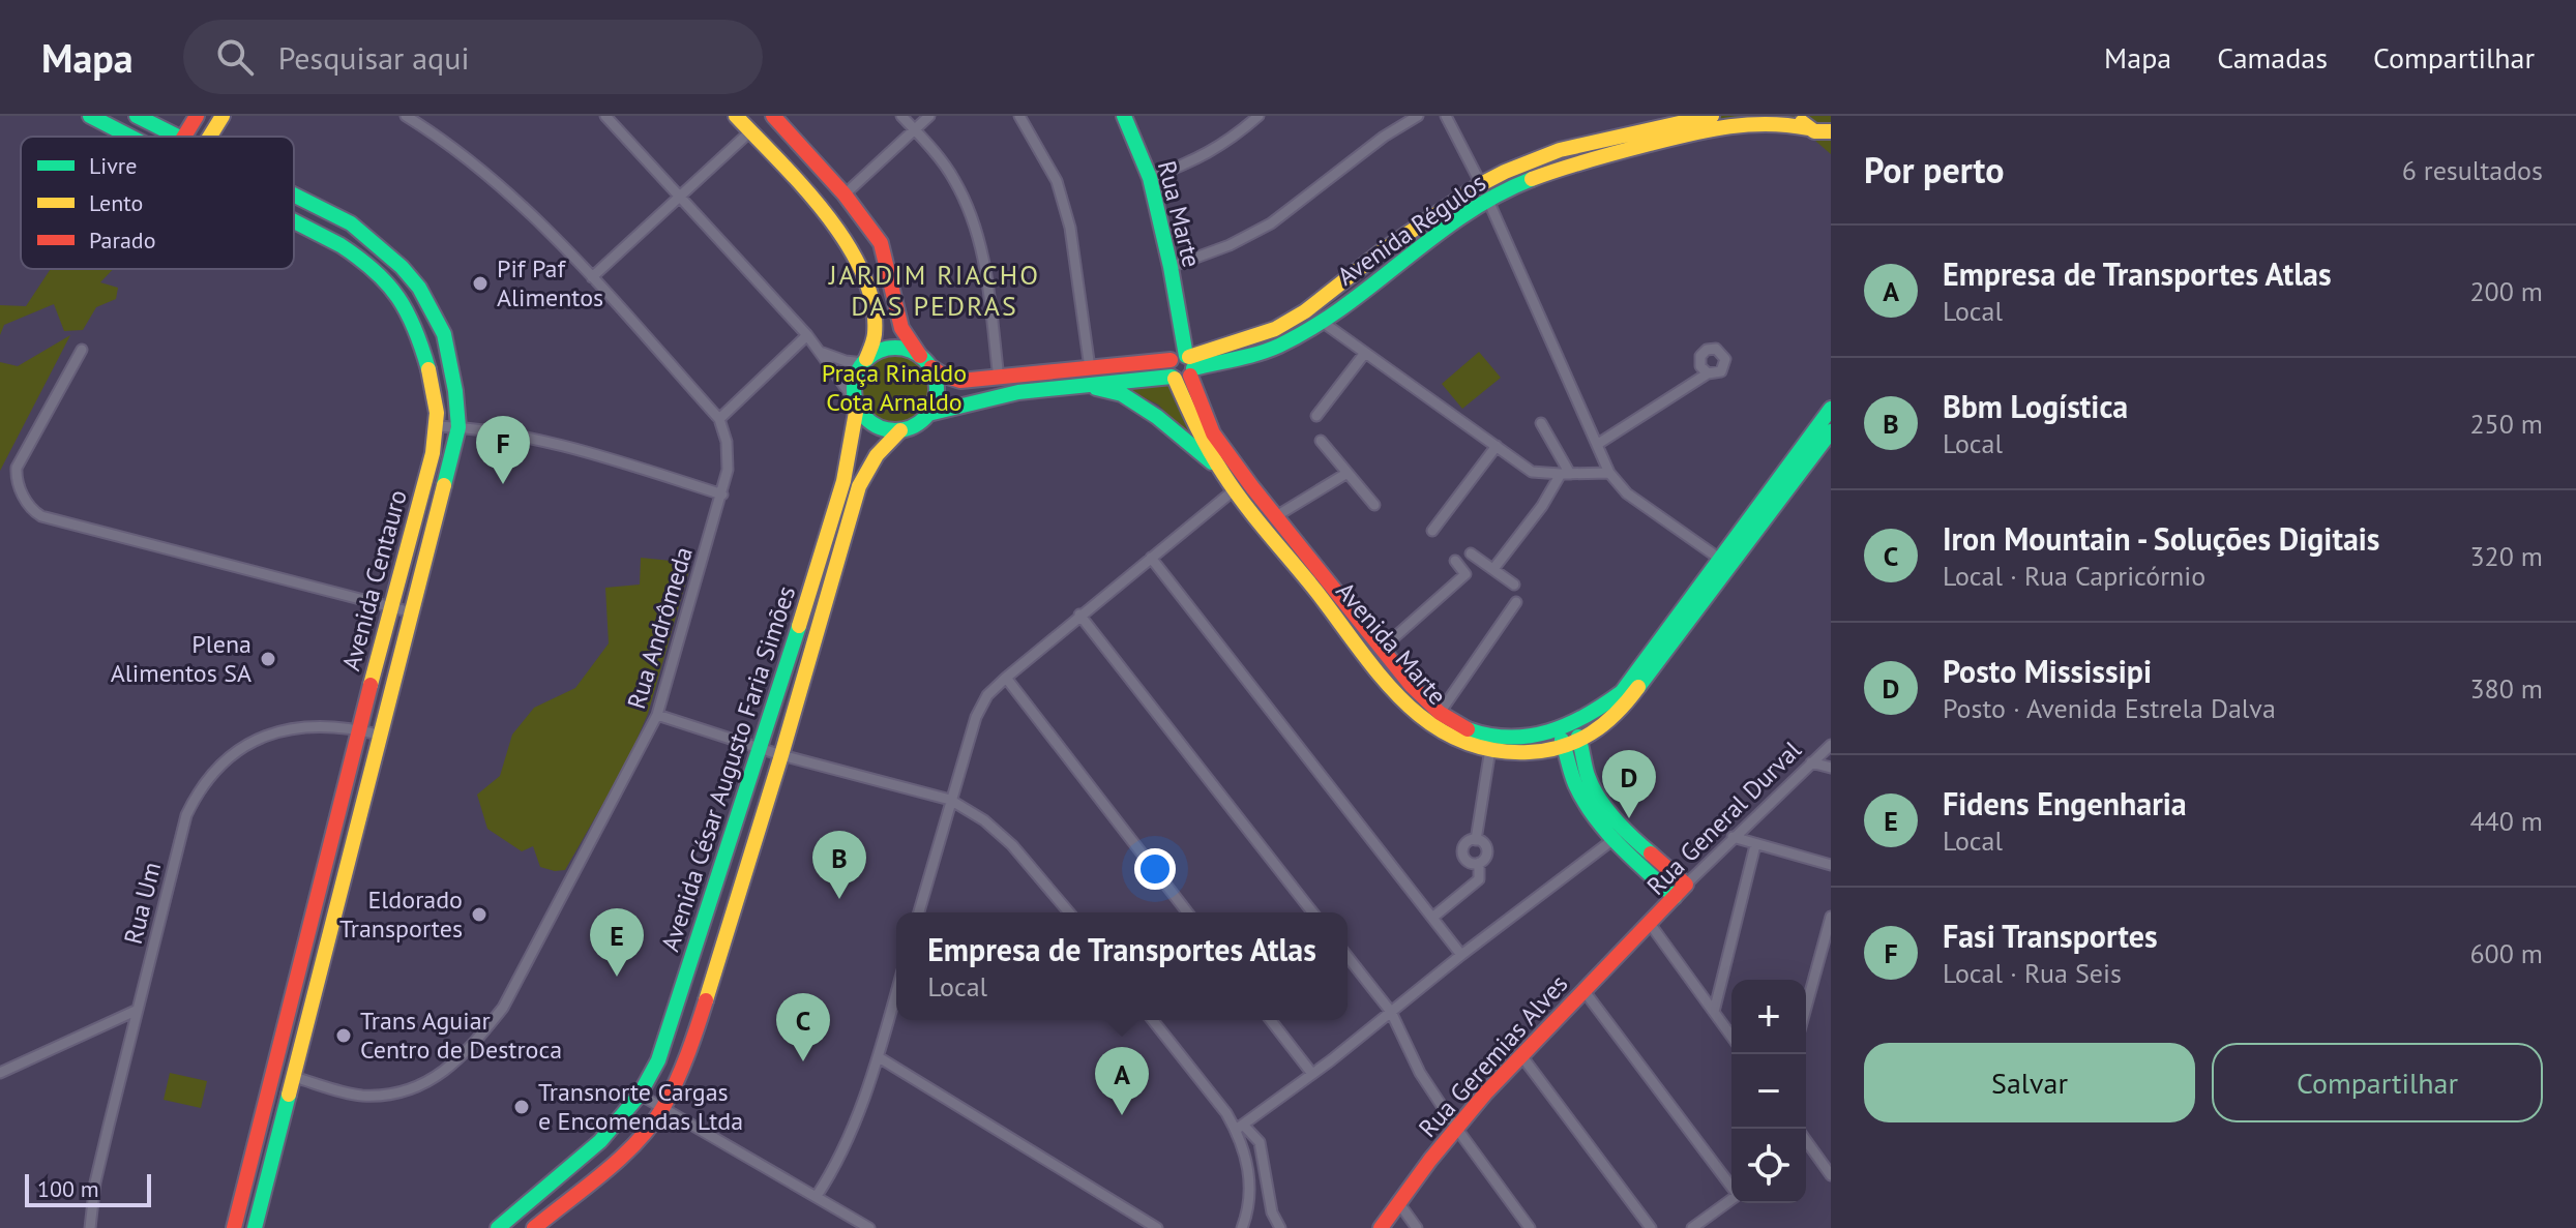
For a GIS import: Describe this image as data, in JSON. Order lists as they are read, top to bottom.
{
  "streets": {
    "street": [
      "Rua Marte",
      "Avenida Régulos",
      "Avenida Centauro",
      "Rua Andrômeda",
      "Avenida Marte",
      "Avenida César Augusto Faria Simões",
      "Rua General Durval",
      "Rua Um",
      "Rua Geremias Alves"
    ]
  },
  "crossings": [
    ["Rua Marte", "Avenida Régulos"],
    ["Rua Marte", "Avenida Marte"],
    ["Avenida Régulos", "Avenida Marte"],
    ["Avenida Régulos", "Avenida César Augusto Faria Simões"],
    ["Avenida Centauro", "Rua Andrômeda"],
    ["Avenida Centauro", "Rua Um"],
    ["Rua General Durval", "Rua Geremias Alves"]
  ],
  "districts": ["JARDIM RIACHO DAS PEDRAS"],
  "parks": ["Praça Rinaldo Cota Arnaldo"],
  "places": [
    "Pif Paf Alimentos",
    "Plena Alimentos SA",
    "Eldorado Transportes",
    "Trans Aguiar Centro de Destroca",
    "Transnorte Cargas e Encomendas Ltda"
  ],
  "legend": ["Livre", "Lento", "Parado"],
  "scale_bar": "100 m",
  "page": {
    "header": "Mapa",
    "search": "Pesquisar aqui",
    "nav": ["Mapa", "Camadas", "Compartilhar"],
    "heading": ["Por perto", "6 resultados"],
    "list": [
      {
        "mark": "A",
        "name": "Empresa de Transportes Atlas",
        "note": "Local",
        "value": "200 m"
      },
      {
        "mark": "B",
        "name": "Bbm Logística",
        "note": "Local",
        "value": "250 m"
      },
      {
        "mark": "C",
        "name": "Iron Mountain - Soluções Digitais",
        "note": "Local · Rua Capricórnio",
        "value": "320 m"
      },
      {
        "mark": "D",
        "name": "Posto Mississipi",
        "note": "Posto · Avenida Estrela Dalva",
        "value": "380 m"
      },
      {
        "mark": "E",
        "name": "Fidens Engenharia",
        "note": "Local",
        "value": "440 m"
      },
      {
        "mark": "F",
        "name": "Fasi Transportes",
        "note": "Local · Rua Seis",
        "value": "600 m"
      }
    ],
    "pins": [
      "F",
      "D",
      "B",
      "E",
      "C",
      "A"
    ],
    "popup": ["Empresa de Transportes Atlas", "Local"],
    "map_buttons": ["+", "−"],
    "buttons": ["Salvar", "Compartilhar"],
    "scale": "100 m"
  }
}
